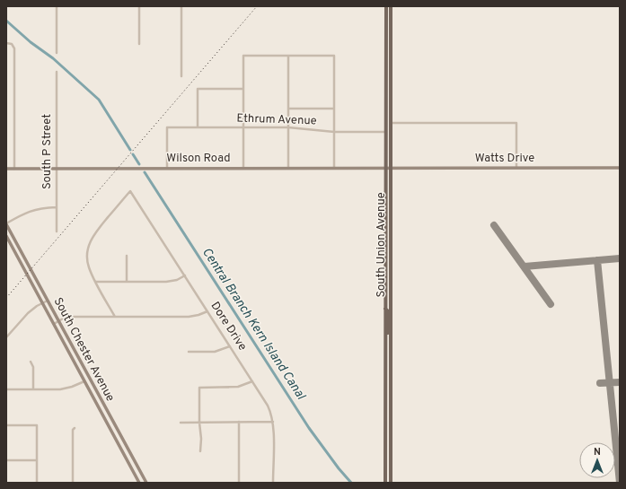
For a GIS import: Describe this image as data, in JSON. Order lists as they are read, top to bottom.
{
  "streets": {
    "main road": ["South Union Avenue"],
    "street": [
      "Ethrum Avenue",
      "South P Street",
      "Wilson Road",
      "Watts Drive",
      "Dore Drive",
      "South Chester Avenue"
    ]
  },
  "crossings": [
    ["Ethrum Avenue", "Wilson Road"],
    ["Ethrum Avenue", "South Union Avenue"],
    ["South P Street", "Wilson Road"],
    ["Wilson Road", "Watts Drive"],
    ["Wilson Road", "South Union Avenue"],
    ["Watts Drive", "South Union Avenue"]
  ],
  "water": ["Central Branch Kern Island Canal"],
  "north": "top"
}
